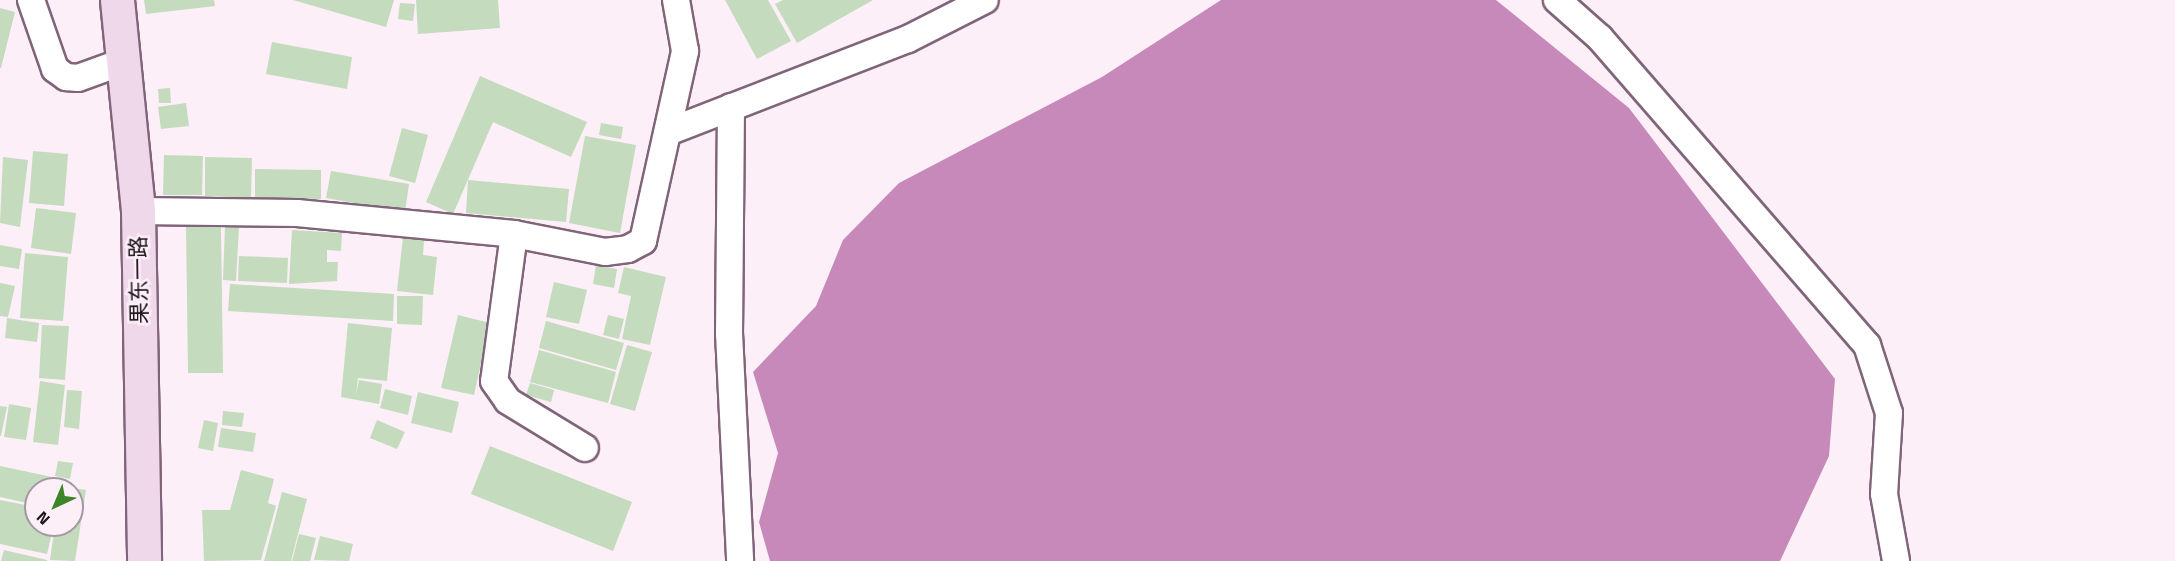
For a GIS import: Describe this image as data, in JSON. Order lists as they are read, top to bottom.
{
  "streets": {
    "main road": ["果东一路"]
  },
  "north": "bottom left"
}
